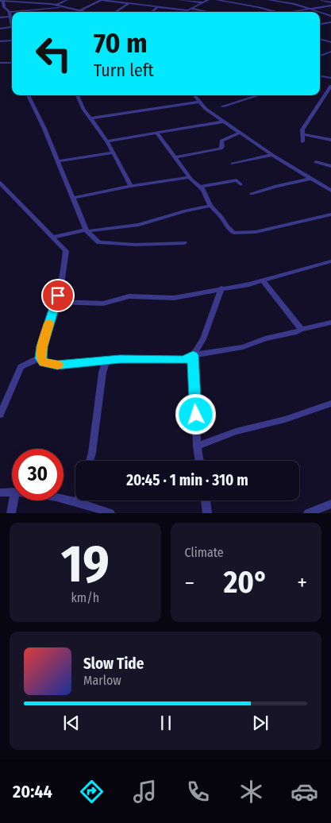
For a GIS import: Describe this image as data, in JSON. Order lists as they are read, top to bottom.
{
  "page": {
    "turn": ["70 m", "Turn left"],
    "limit": "30",
    "trip": "20:45 · 1 min · 310 m",
    "tile": [
      ["19", "km/h"],
      "Climate"
    ],
    "heat": ["−", "20°", "+"],
    "song": ["Slow Tide", "Marlow"],
    "tabs": "20:44"
  }
}
